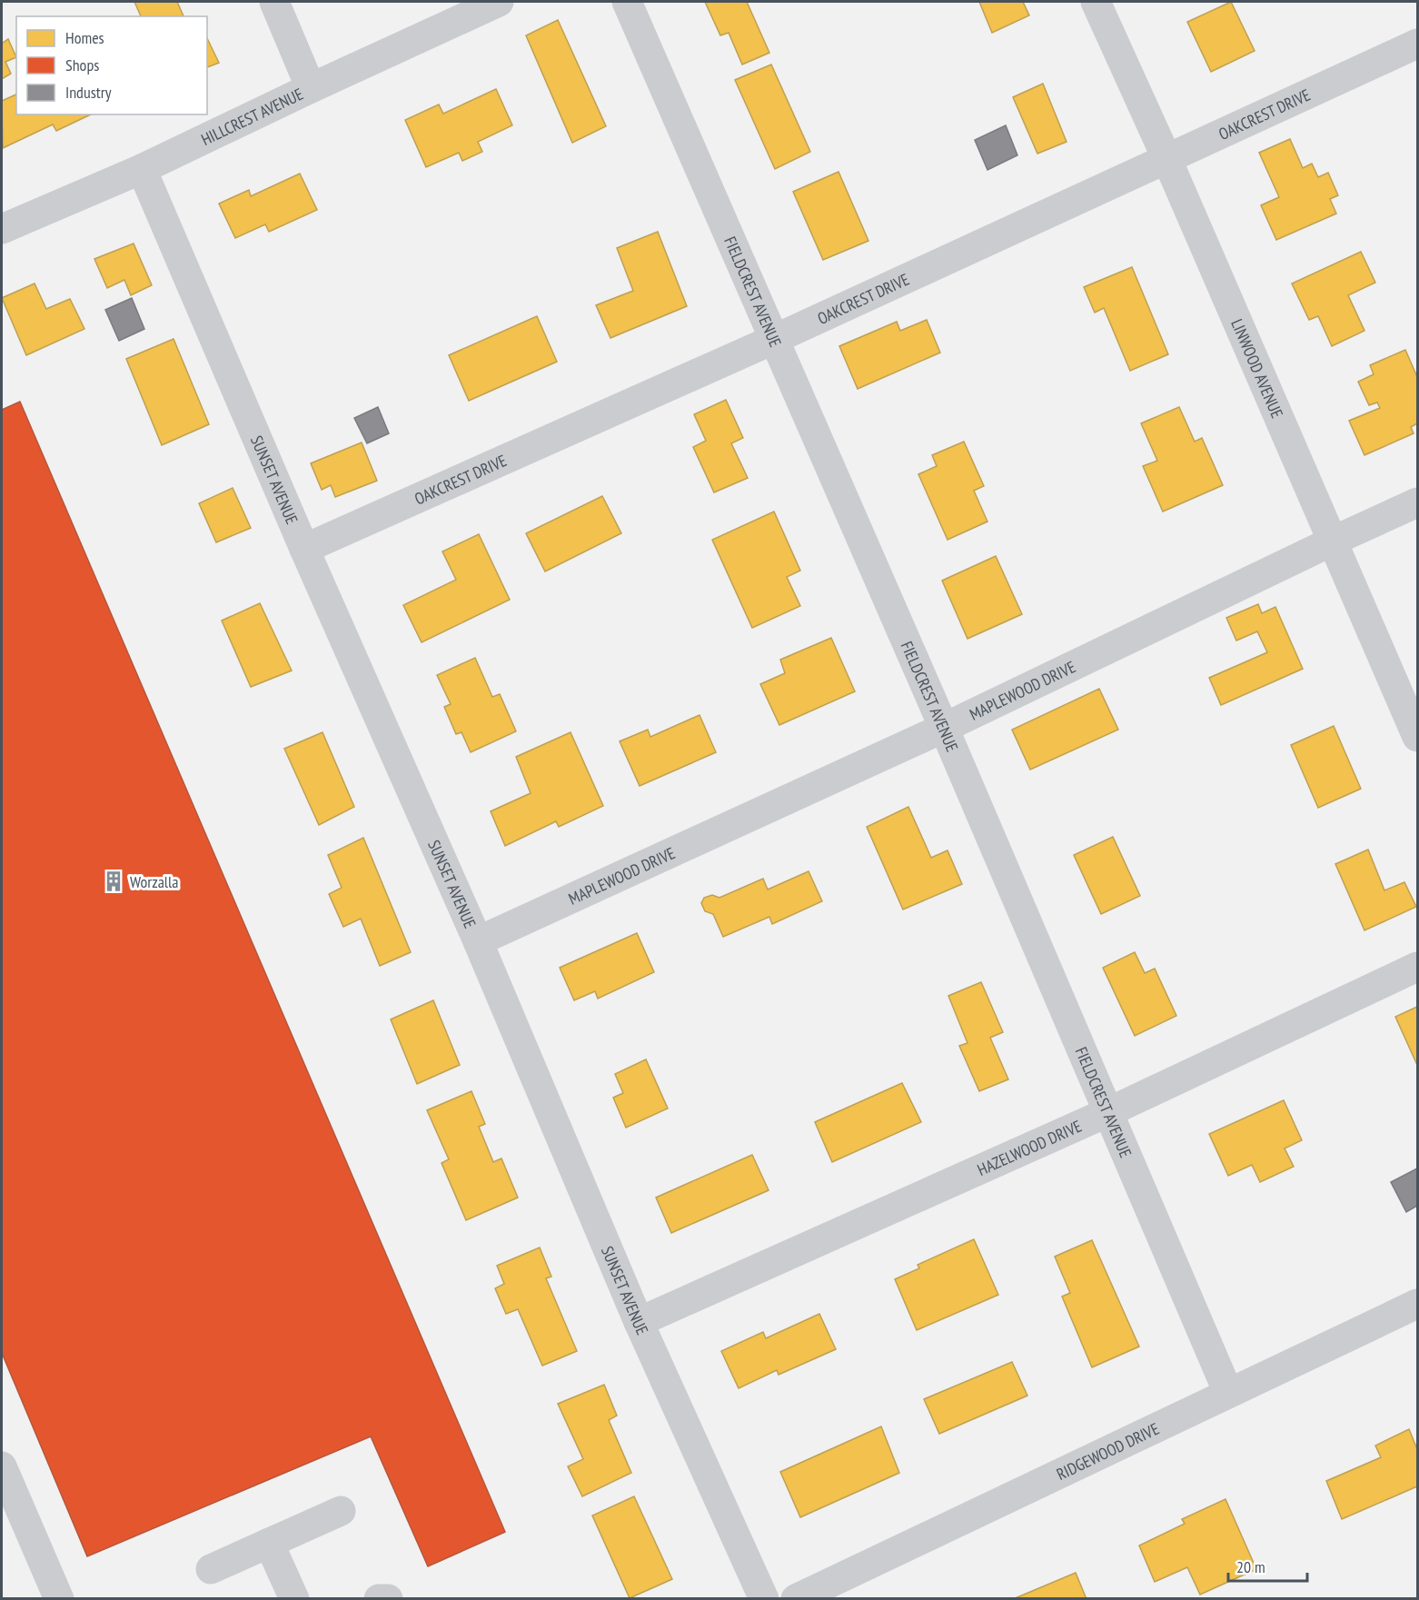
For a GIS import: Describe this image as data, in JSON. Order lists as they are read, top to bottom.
{
  "streets": {
    "street": [
      "OAKCREST DRIVE",
      "HILLCREST AVENUE",
      "FIELDCREST AVENUE",
      "LINWOOD AVENUE",
      "SUNSET AVENUE",
      "MAPLEWOOD DRIVE",
      "HAZELWOOD DRIVE",
      "RIDGEWOOD DRIVE"
    ]
  },
  "crossings": [
    ["OAKCREST DRIVE", "FIELDCREST AVENUE"],
    ["OAKCREST DRIVE", "LINWOOD AVENUE"],
    ["OAKCREST DRIVE", "SUNSET AVENUE"],
    ["HILLCREST AVENUE", "SUNSET AVENUE"],
    ["FIELDCREST AVENUE", "MAPLEWOOD DRIVE"],
    ["FIELDCREST AVENUE", "HAZELWOOD DRIVE"],
    ["FIELDCREST AVENUE", "RIDGEWOOD DRIVE"],
    ["LINWOOD AVENUE", "MAPLEWOOD DRIVE"],
    ["SUNSET AVENUE", "MAPLEWOOD DRIVE"],
    ["SUNSET AVENUE", "HAZELWOOD DRIVE"]
  ],
  "places": {
    "building": ["Worzalla"]
  },
  "legend": ["Homes", "Shops", "Industry"],
  "scale_bar": "20 m"
}
